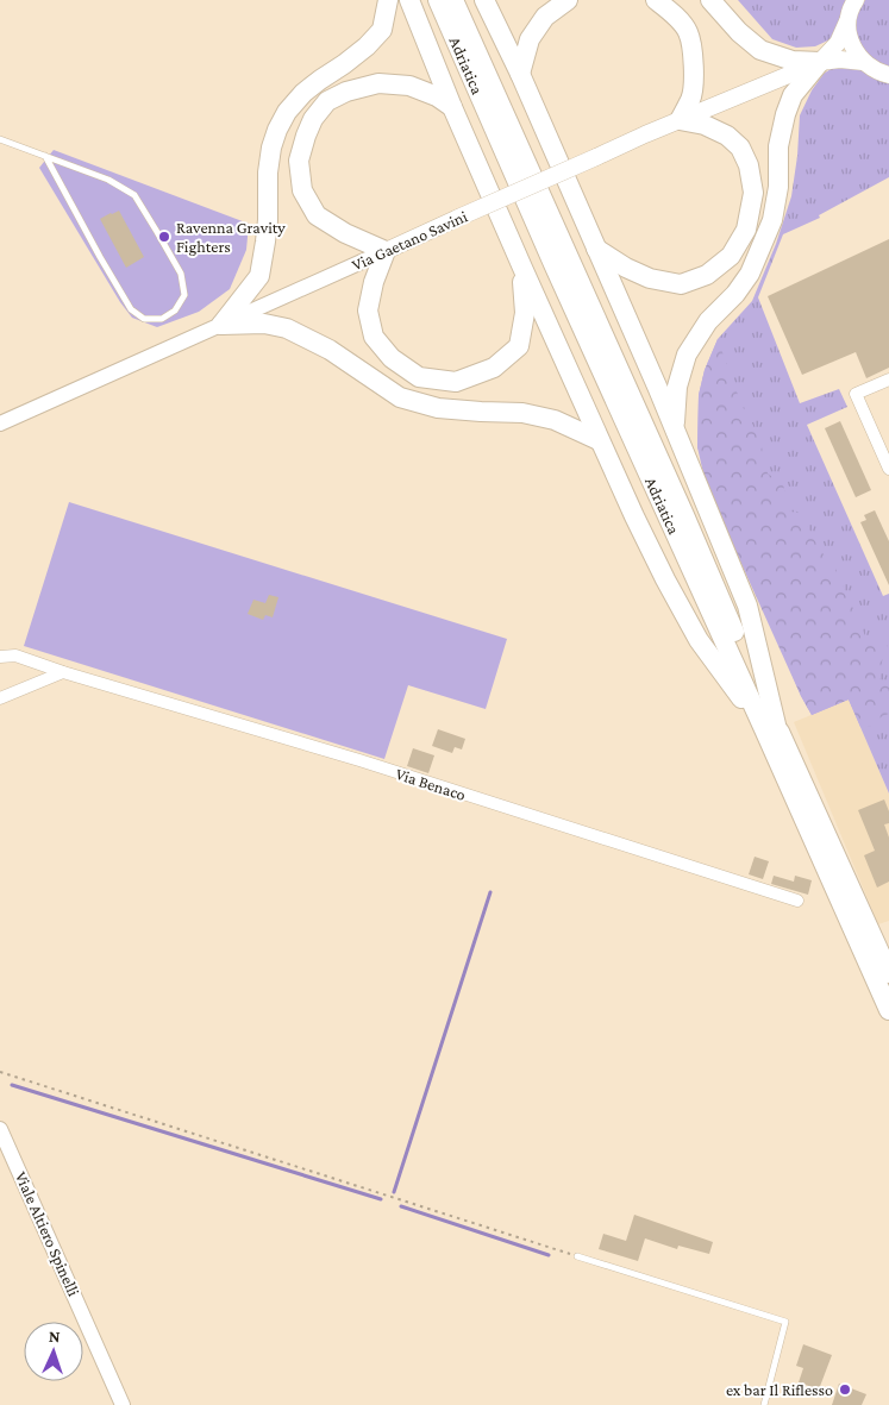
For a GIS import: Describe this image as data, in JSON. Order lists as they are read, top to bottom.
{
  "streets": {
    "highway": ["Adriatica"],
    "main road": ["Via Gaetano Savini"],
    "street": ["Via Benaco", "Viale Altiero Spinelli"]
  },
  "places": ["Ravenna Gravity Fighters", "ex bar Il Riflesso"],
  "north": "top"
}
